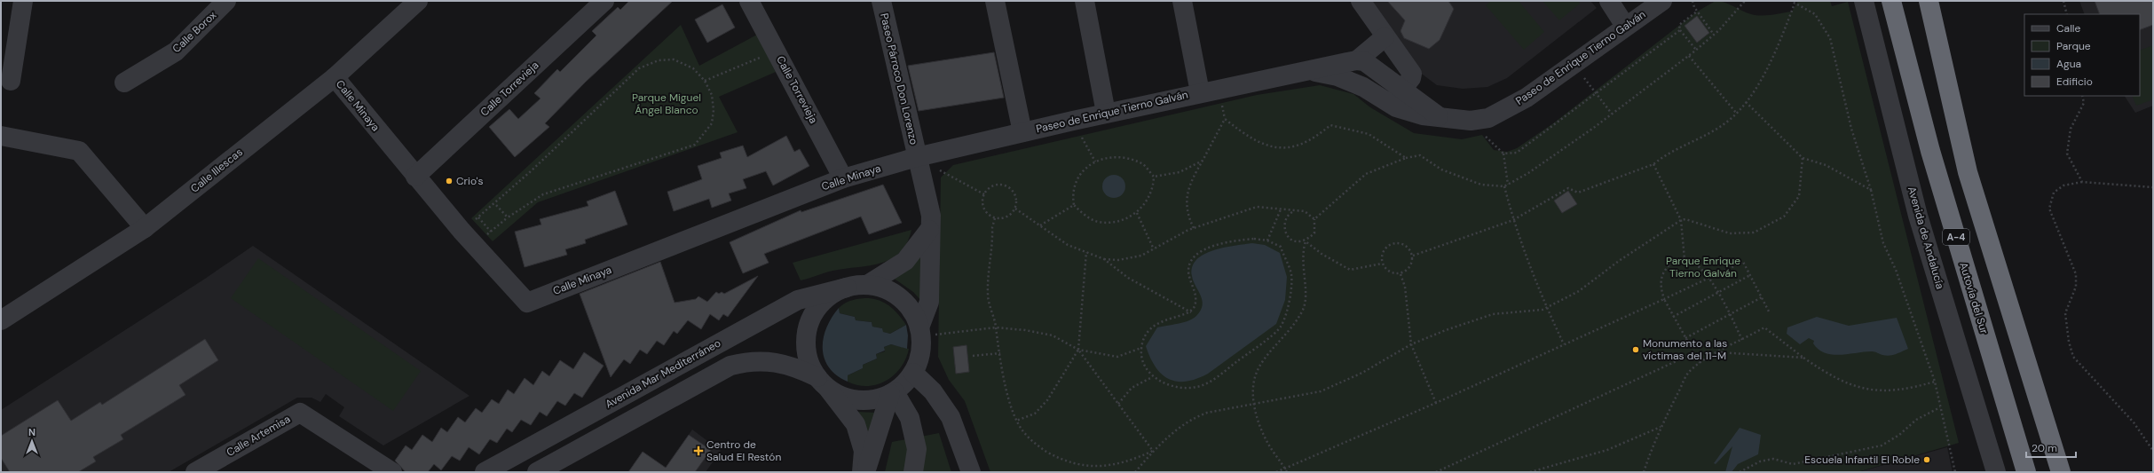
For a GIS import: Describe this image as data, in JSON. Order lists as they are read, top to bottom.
{
  "streets": {
    "highway": ["A-4", "Autovía del Sur"],
    "street": [
      "Calle Borox",
      "Paseo de Enrique Tierno Galván",
      "Paseo Párroco Don Lorenzo",
      "Calle Torrevieja",
      "Calle Minaya",
      "Calle Illescas",
      "Avenida de Andalucía",
      "Avenida Mar Mediterráneo",
      "Calle Artemisa"
    ]
  },
  "crossings": [
    ["Paseo de Enrique Tierno Galván", "Paseo Párroco Don Lorenzo"],
    ["Paseo de Enrique Tierno Galván", "Calle Minaya"],
    ["Paseo Párroco Don Lorenzo", "Calle Minaya"],
    ["Paseo Párroco Don Lorenzo", "Avenida Mar Mediterráneo"],
    ["Calle Torrevieja", "Calle Minaya"],
    ["Calle Minaya", "Calle Illescas"]
  ],
  "parks": ["Parque Miguel Ángel Blanco", "Parque Enrique Tierno Galván"],
  "places": {
    "other": ["Crio's", "Monumento a las víctimas del 11-M", "Escuela Infantil El Roble"],
    "health": ["Centro de Salud El Restón"]
  },
  "legend": [
    "Calle",
    "Parque",
    "Agua",
    "Edificio"
  ],
  "scale_bar": "20 m",
  "north": "top"
}
